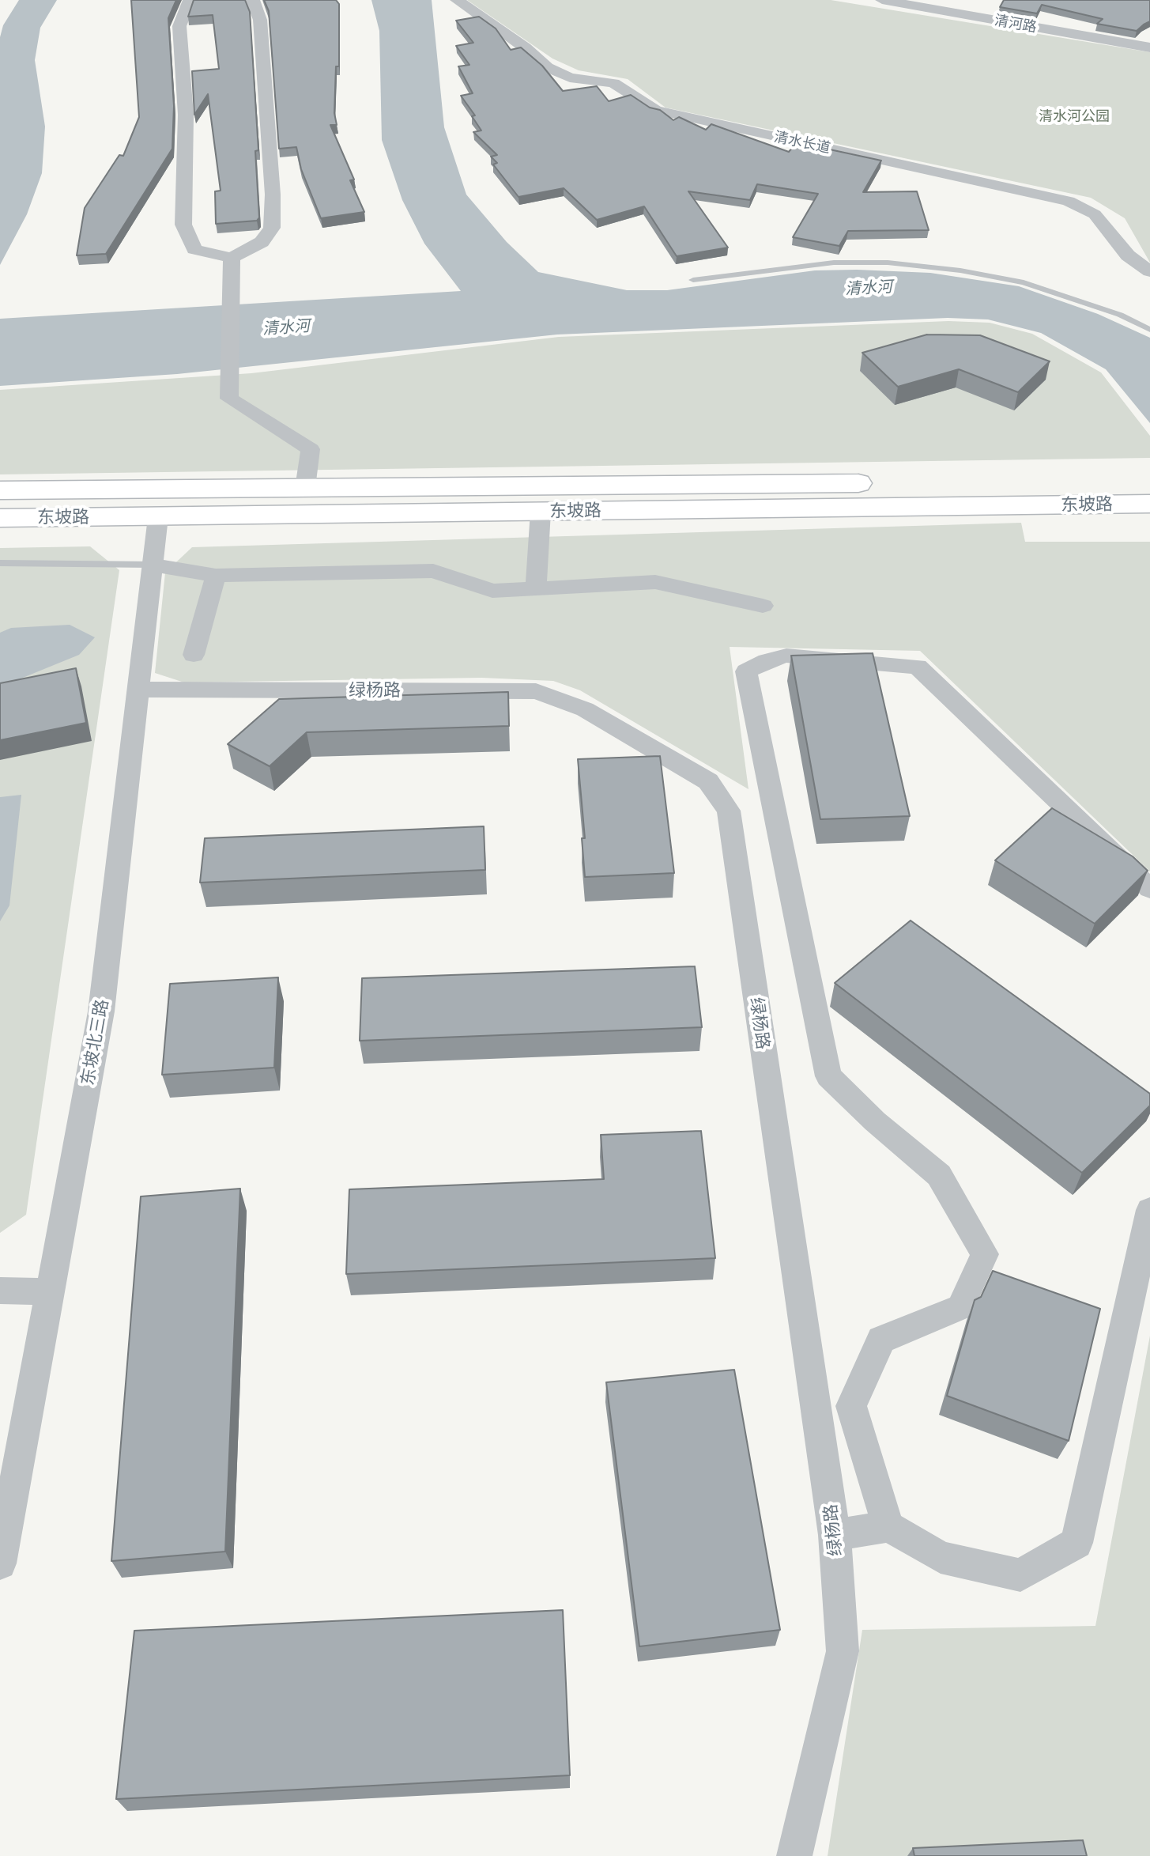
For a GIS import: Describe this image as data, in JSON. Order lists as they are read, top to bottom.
{
  "streets": {
    "main road": ["东坡路"],
    "street": [
      "清河路",
      "清水长道",
      "绿杨路",
      "东坡北三路"
    ]
  },
  "crossings": [
    ["东坡路", "东坡北三路"],
    ["绿杨路", "东坡北三路"]
  ],
  "water": ["清水河"],
  "parks": ["清水河公园"]
}
